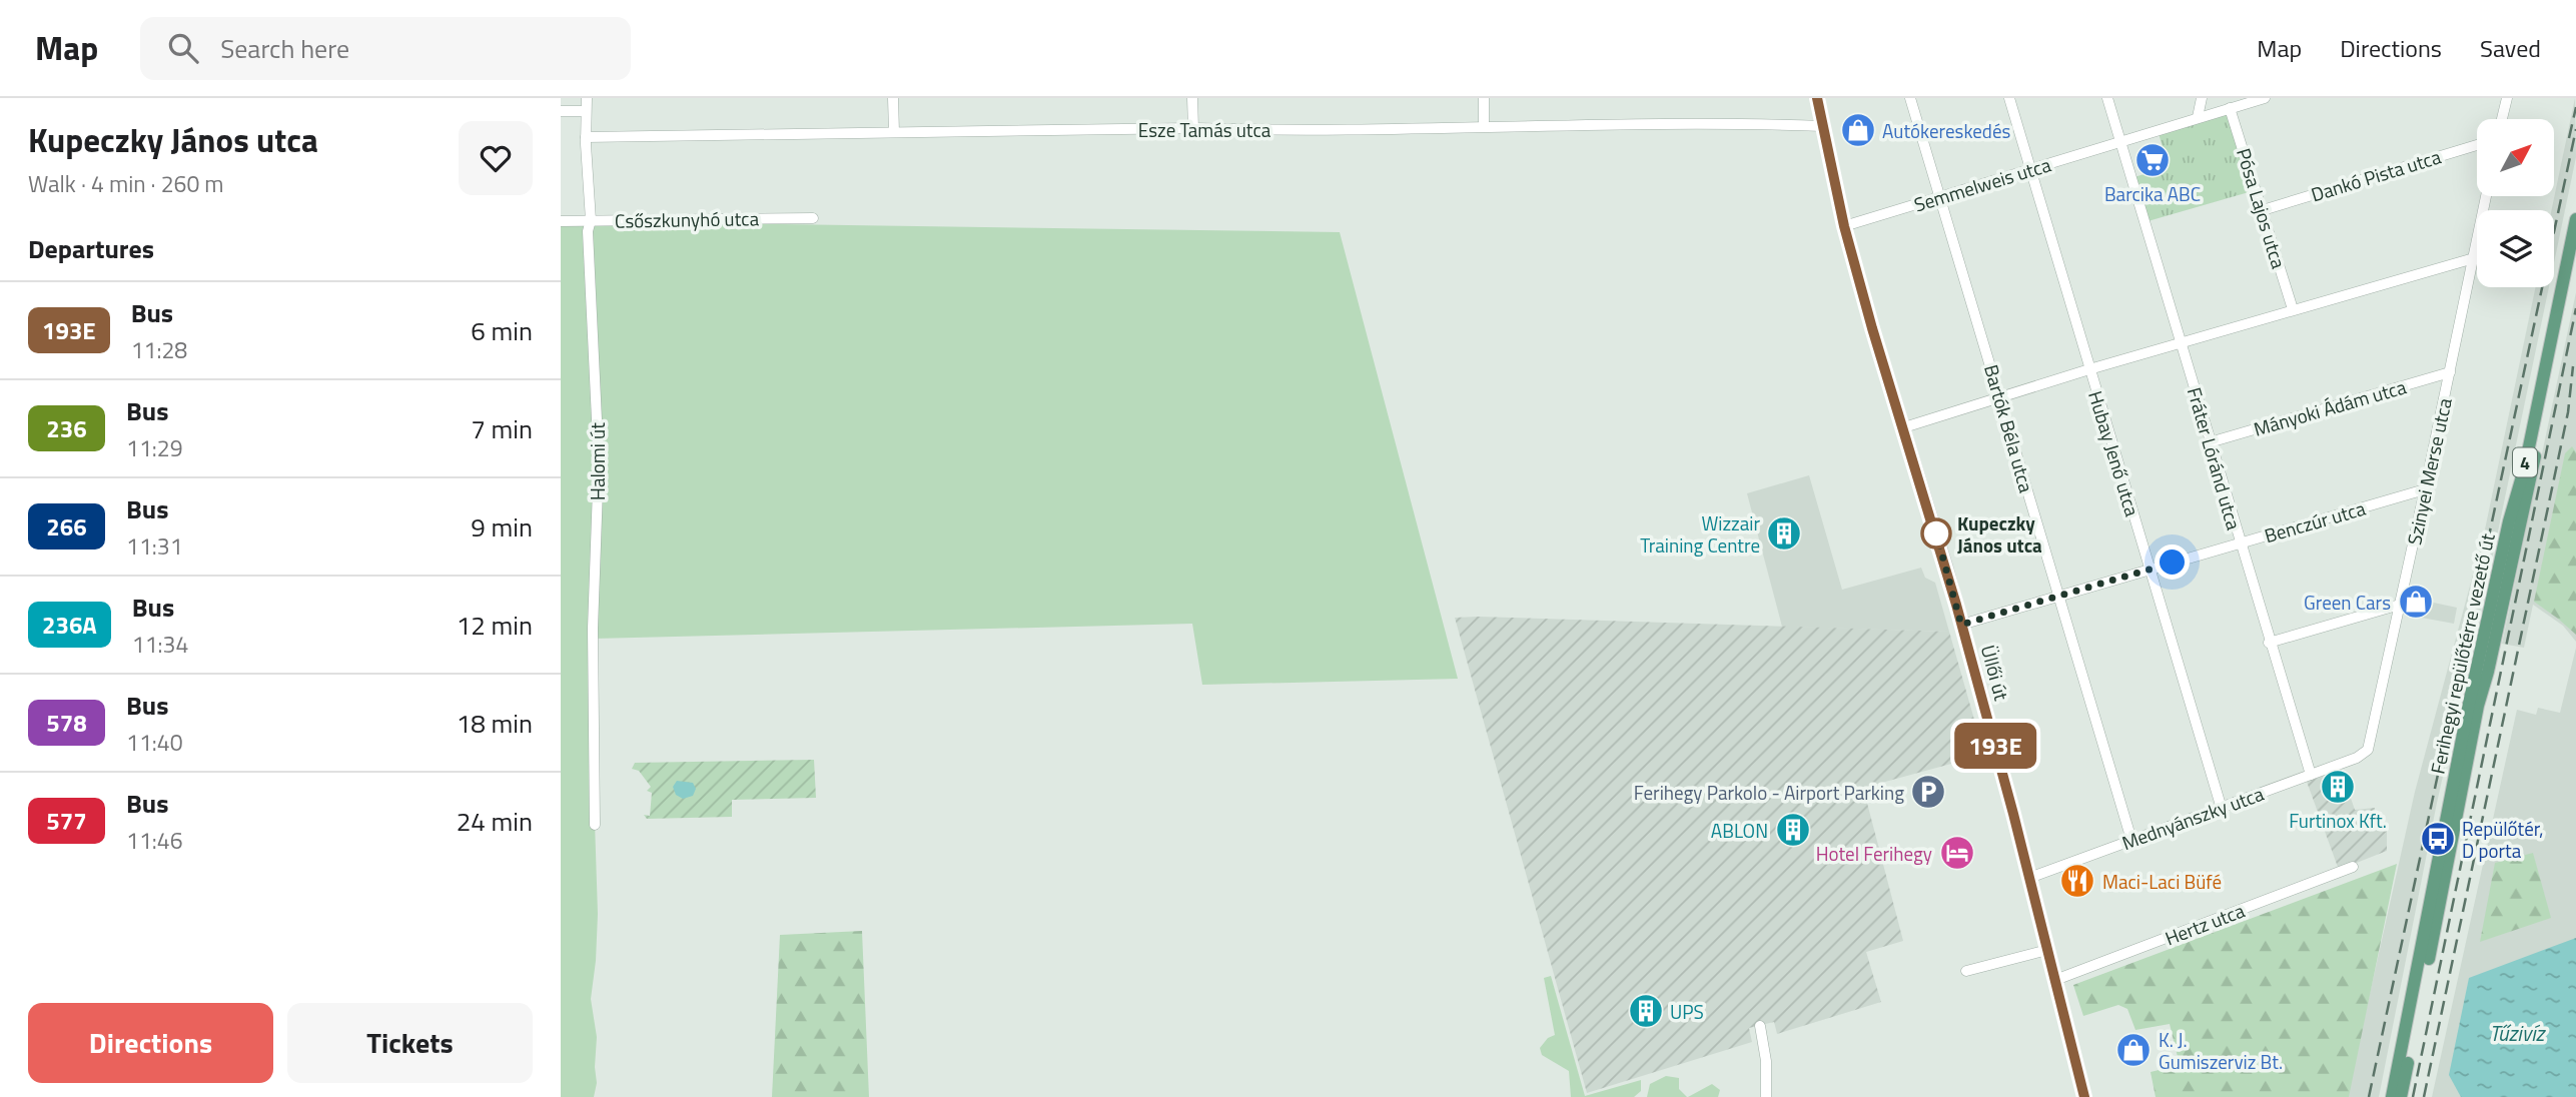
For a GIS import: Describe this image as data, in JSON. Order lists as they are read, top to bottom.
{
  "streets": {
    "main road": ["4", "Ferihegyi repülőtérre vezető út", "Üllői út"],
    "street": [
      "Esze Tamás utca",
      "Dankó Pista utca",
      "Semmelweis utca",
      "Pósa Lajos utca",
      "Csőszkunyhó utca",
      "Mányoki Ádám utca",
      "Bartók Béla utca",
      "Hubay Jenő utca",
      "Fráter Lóránd utca",
      "Halomi út",
      "Szinyei Merse utca",
      "Benczúr utca",
      "Mednyánszky utca",
      "Hertz utca"
    ]
  },
  "crossings": [
    ["Esze Tamás utca", "Halomi út"],
    ["Esze Tamás utca", "Üllői út"],
    ["Dankó Pista utca", "Pósa Lajos utca"],
    ["Semmelweis utca", "Bartók Béla utca"],
    ["Semmelweis utca", "Hubay Jenő utca"],
    ["Semmelweis utca", "Fráter Lóránd utca"],
    ["Semmelweis utca", "Üllői út"],
    ["Csőszkunyhó utca", "Halomi út"],
    ["Mányoki Ádám utca", "Fráter Lóránd utca"],
    ["Mányoki Ádám utca", "Szinyei Merse utca"],
    ["Bartók Béla utca", "Benczúr utca"],
    ["Bartók Béla utca", "Mednyánszky utca"],
    ["Hubay Jenő utca", "Benczúr utca"],
    ["Hubay Jenő utca", "Mednyánszky utca"],
    ["Fráter Lóránd utca", "Benczúr utca"],
    ["Fráter Lóránd utca", "Mednyánszky utca"],
    ["Szinyei Merse utca", "Benczúr utca"],
    ["Szinyei Merse utca", "Mednyánszky utca"],
    ["Benczúr utca", "Üllői út"],
    ["Üllői út", "Mednyánszky utca"],
    ["Üllői út", "Hertz utca"]
  ],
  "water": ["Tűzivíz"],
  "places": {
    "shop": ["Autókereskedés", "Green Cars", "K. J. Gumiszerviz Bt."],
    "supermarket": ["Barcika ABC"],
    "building": [
      "Wizzair Training Centre",
      "Furtinox Kft.",
      "ABLON",
      "UPS"
    ],
    "other": ["Kupeczky János utca"],
    "parking": ["Ferihegy Parkolo - Airport Parking"],
    "bus stop": ["Repülőtér, D porta"],
    "hotel": ["Hotel Ferihegy"],
    "restaurant": ["Maci-Laci Büfé"]
  },
  "lines": ["bus line 193E"],
  "north": "top right",
  "page": {
    "header": "Map",
    "search": "Search here",
    "nav": ["Map", "Directions", "Saved"],
    "heading": [
      ["Kupeczky János utca", "Walk · 4 min · 260 m"],
      "Departures"
    ],
    "on_map": "193E",
    "list": [
      {
        "mark": "193E",
        "name": "Bus",
        "note": "11:28",
        "value": "6 min"
      },
      {
        "mark": "236",
        "name": "Bus",
        "note": "11:29",
        "value": "7 min"
      },
      {
        "mark": "266",
        "name": "Bus",
        "note": "11:31",
        "value": "9 min"
      },
      {
        "mark": "236A",
        "name": "Bus",
        "note": "11:34",
        "value": "12 min"
      },
      {
        "mark": "578",
        "name": "Bus",
        "note": "11:40",
        "value": "18 min"
      },
      {
        "mark": "577",
        "name": "Bus",
        "note": "11:46",
        "value": "24 min"
      }
    ],
    "buttons": ["Directions", "Tickets"]
  }
}
